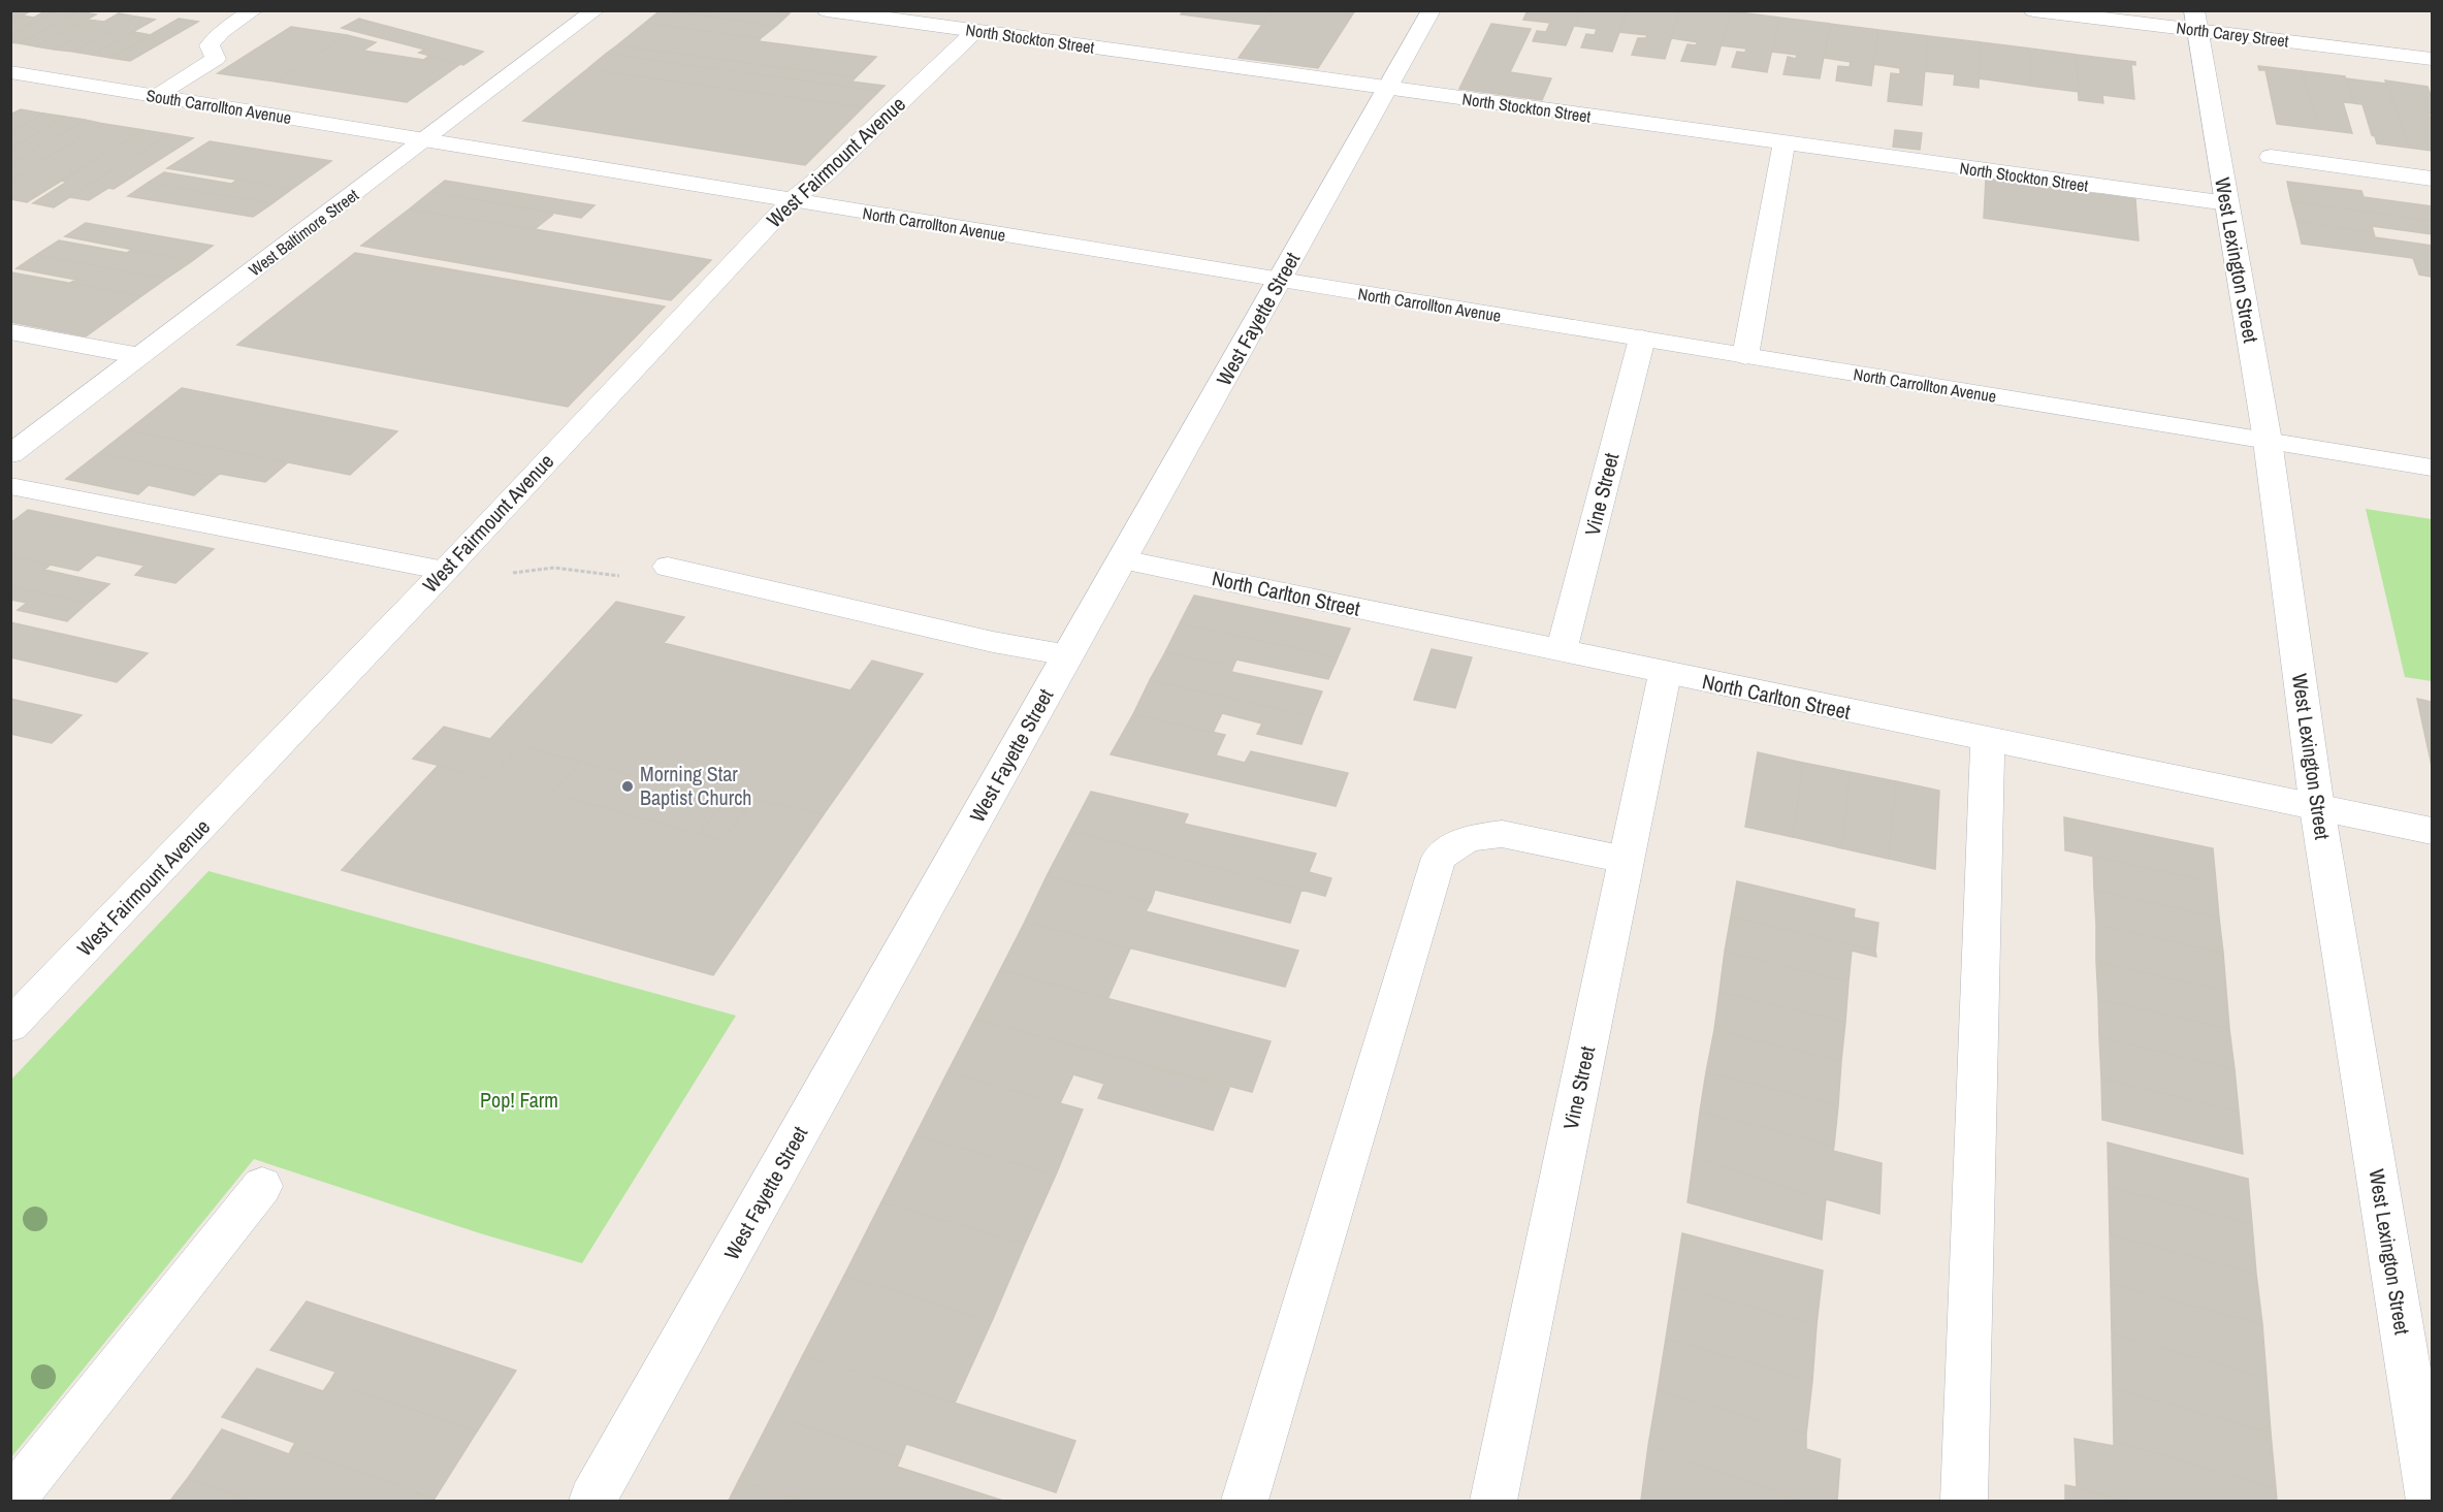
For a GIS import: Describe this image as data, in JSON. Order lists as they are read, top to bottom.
{
  "streets": {
    "street": [
      "North Carey Street",
      "North Stockton Street",
      "South Carrollton Avenue",
      "West Fairmount Avenue",
      "North Carrollton Avenue",
      "West Baltimore Street",
      "West Lexington Street",
      "West Fayette Street",
      "Vine Street",
      "North Carlton Street"
    ]
  },
  "crossings": [
    ["North Carey Street", "West Lexington Street"],
    ["North Stockton Street", "West Fairmount Avenue"],
    ["North Stockton Street", "West Lexington Street"],
    ["North Stockton Street", "West Fayette Street"],
    ["South Carrollton Avenue", "North Carrollton Avenue"],
    ["South Carrollton Avenue", "West Baltimore Street"],
    ["West Fairmount Avenue", "North Carrollton Avenue"],
    ["North Carrollton Avenue", "West Baltimore Street"],
    ["North Carrollton Avenue", "West Lexington Street"],
    ["North Carrollton Avenue", "West Fayette Street"],
    ["North Carrollton Avenue", "Vine Street"],
    ["West Lexington Street", "North Carlton Street"],
    ["West Fayette Street", "North Carlton Street"],
    ["Vine Street", "North Carlton Street"]
  ],
  "parks": ["Pop! Farm"],
  "places": ["Morning Star Baptist Church"]
}
